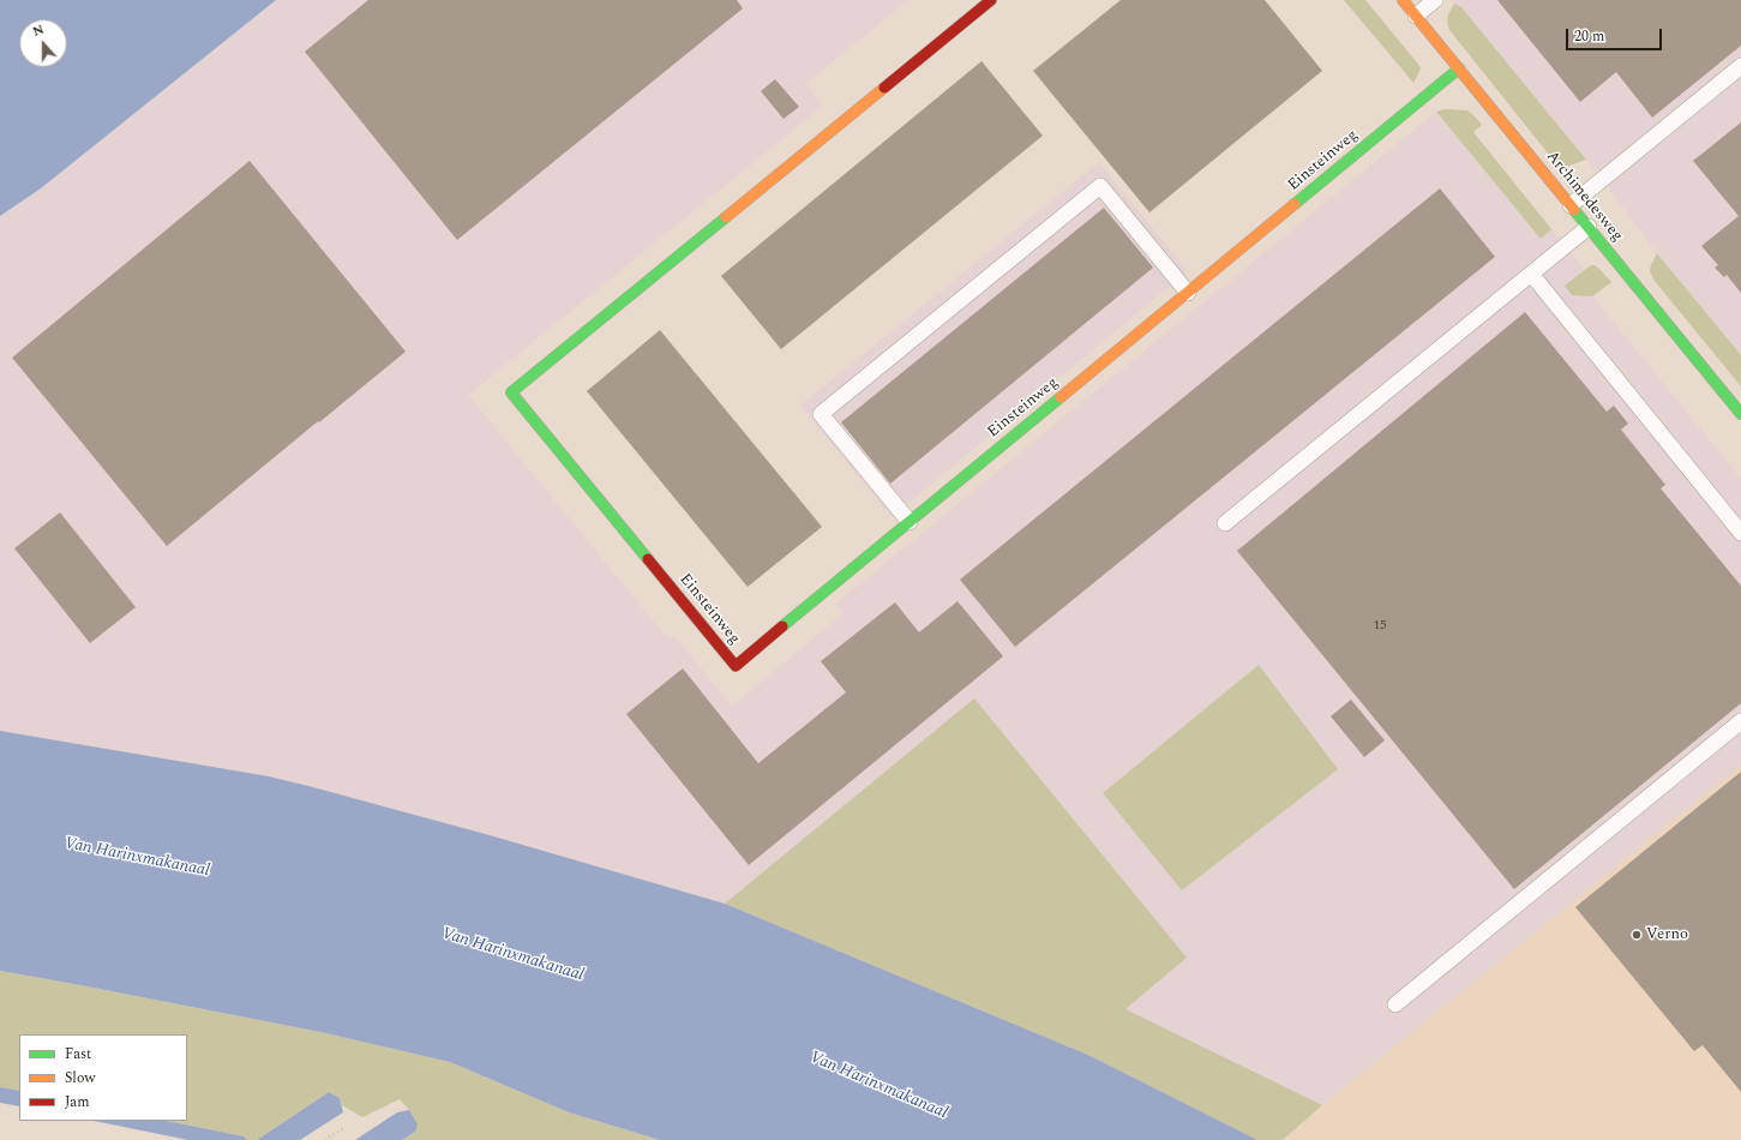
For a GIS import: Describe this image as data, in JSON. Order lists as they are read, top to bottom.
{
  "streets": {
    "street": ["Einsteinweg", "Archimedesweg"]
  },
  "crossings": [
    ["Einsteinweg", "Archimedesweg"]
  ],
  "water": ["Van Harinxmakanaal"],
  "places": ["Verno"],
  "house_numbers": ["15"],
  "legend": ["Fast", "Slow", "Jam"],
  "scale_bar": "20 m",
  "north": "top"
}
